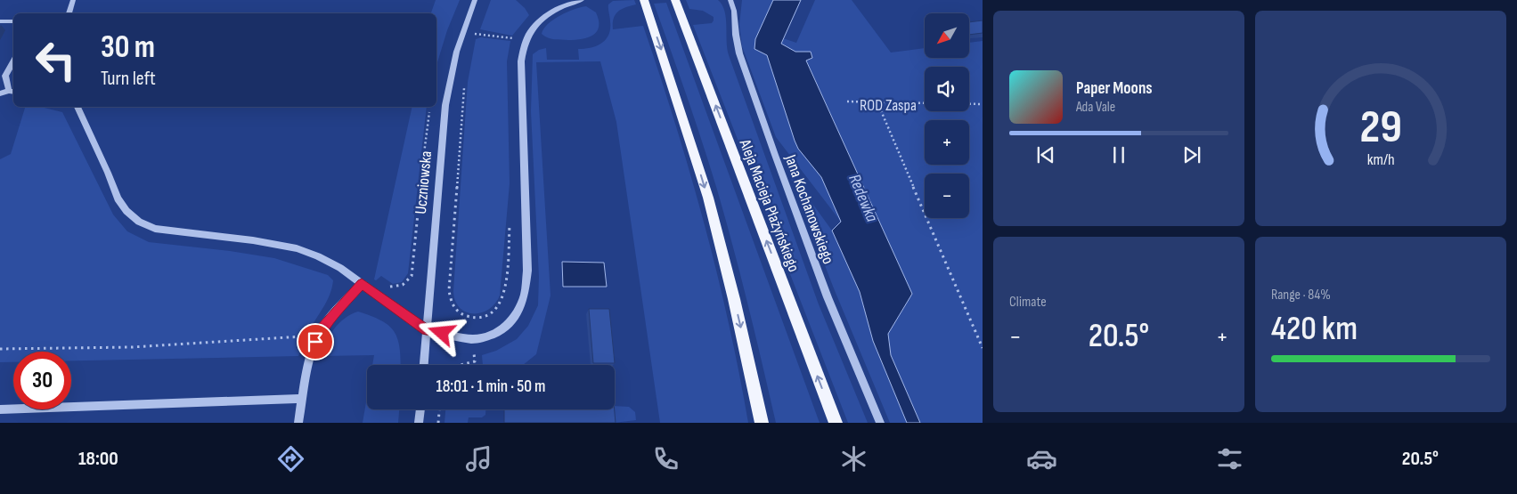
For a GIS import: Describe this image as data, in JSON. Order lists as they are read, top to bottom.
{
  "streets": {
    "main road": ["Aleja Macieja Płażyńskiego"],
    "street": ["Uczniowska", "Jana Kochanowskiego"]
  },
  "water": ["Redewka"],
  "parks": ["ROD Zaspa"],
  "north": "bottom left",
  "page": {
    "map_buttons": ["+", "−"],
    "turn": ["30 m", "Turn left"],
    "song": ["Paper Moons", "Ada Vale"],
    "tile": [
      "Climate",
      ["Range · 84%", "420 km"]
    ],
    "heat": ["−", "20.5°", "+"],
    "limit": "30",
    "trip": "18:01 · 1 min · 50 m",
    "tabs": ["18:00", "20.5°"],
    "gauge": ["29", "km/h"]
  }
}
